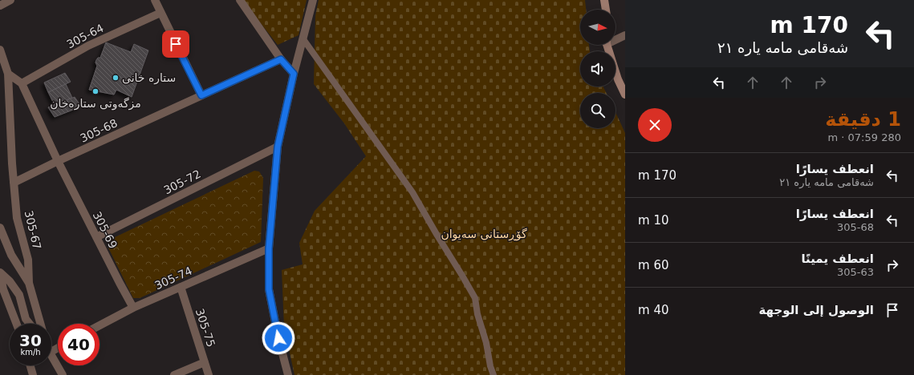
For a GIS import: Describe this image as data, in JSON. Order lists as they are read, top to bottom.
{
  "streets": {
    "street": [
      "305-64",
      "305-68",
      "305-72",
      "305-67",
      "305-69",
      "305-74",
      "305-75"
    ]
  },
  "crossings": [
    ["305-64", "305-69"],
    ["305-68", "305-67"],
    ["305-68", "305-69"],
    ["305-72", "305-69"],
    ["305-69", "305-74"],
    ["305-74", "305-75"]
  ],
  "parks": ["گۆڕستانی سەیوان"],
  "places": ["ستاره خانی", "مزگەوتی ستارەخان"],
  "north": "right",
  "page": {
    "turn": ["170 m", "شەقامی مامە یارە ٢١"],
    "heading": ["1 دقيقة", "280 m · 07:59"],
    "list": [
      {
        "name": "انعطف يسارًا",
        "note": "شەقامی مامە یارە ٢١",
        "value": "170 m"
      },
      {
        "name": "انعطف يسارًا",
        "note": "305-68",
        "value": "10 m"
      },
      {
        "name": "انعطف يمينًا",
        "note": "305-63",
        "value": "60 m"
      },
      {
        "name": "الوصول إلى الوجهة",
        "value": "40 m"
      }
    ],
    "speed": "30 km/h",
    "limit": "40"
  }
}
